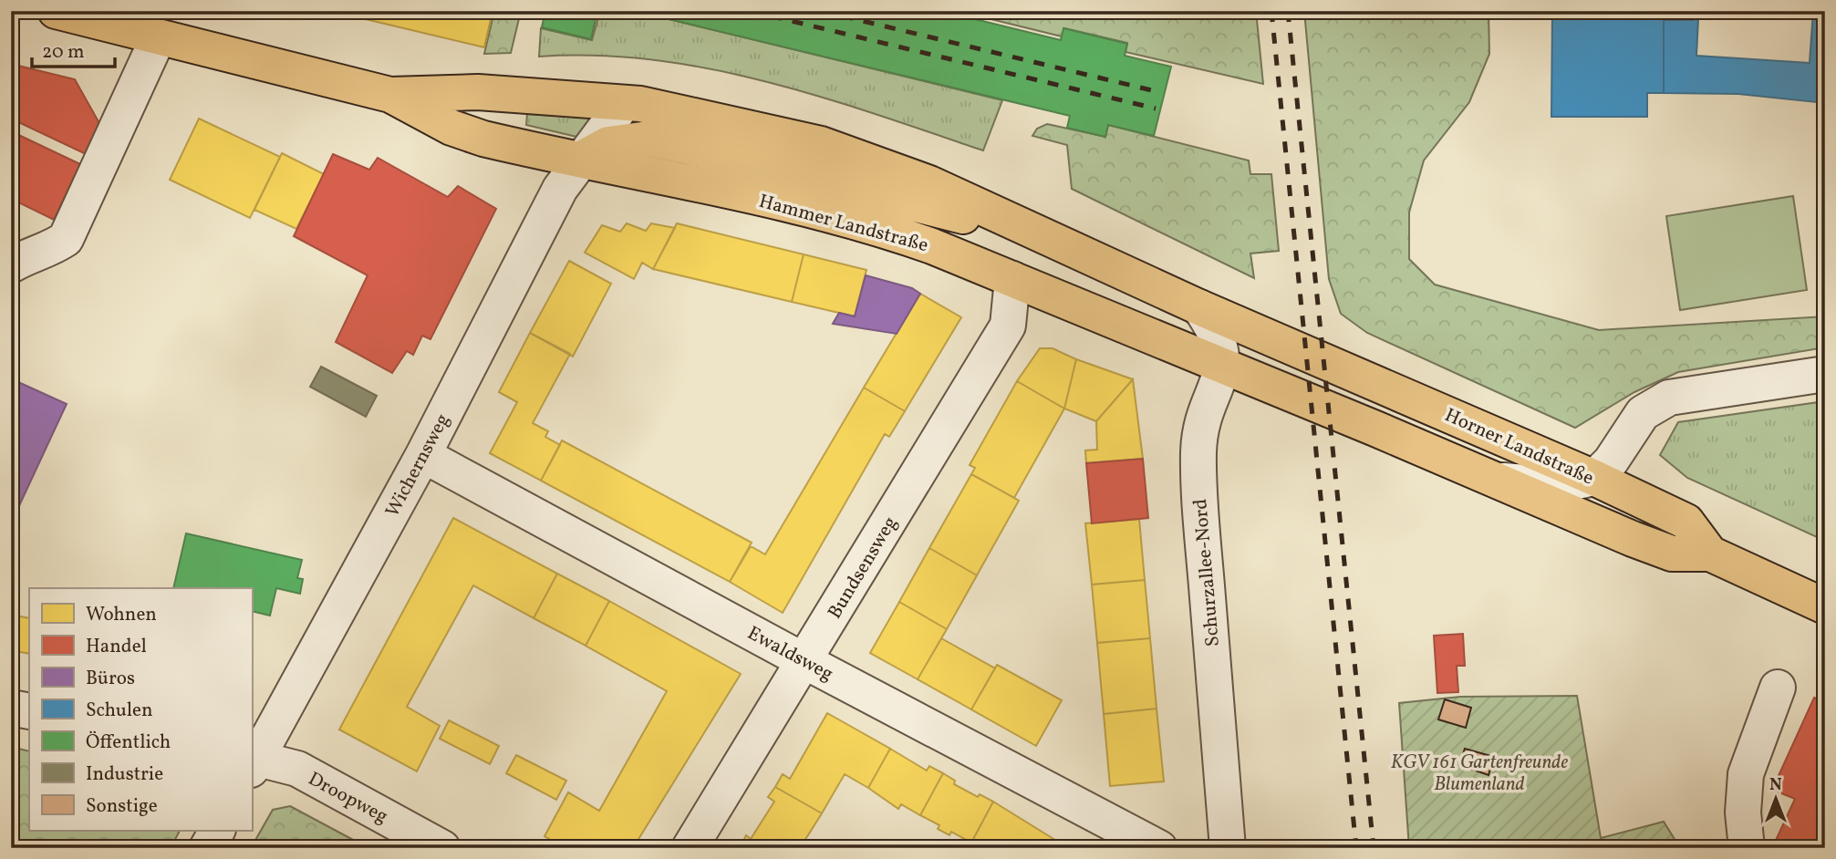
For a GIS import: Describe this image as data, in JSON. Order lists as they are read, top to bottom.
{
  "streets": {
    "main road": ["Hammer Landstraße", "Horner Landstraße"],
    "street": [
      "Wichernsweg",
      "Bundsensweg",
      "Schurzallee-Nord",
      "Ewaldsweg",
      "Droopweg"
    ]
  },
  "crossings": [
    ["Hammer Landstraße", "Horner Landstraße"],
    ["Hammer Landstraße", "Wichernsweg"],
    ["Hammer Landstraße", "Bundsensweg"],
    ["Hammer Landstraße", "Schurzallee-Nord"],
    ["Wichernsweg", "Ewaldsweg"],
    ["Wichernsweg", "Droopweg"],
    ["Bundsensweg", "Ewaldsweg"]
  ],
  "parks": ["KGV 161 Gartenfreunde Blumenland"],
  "legend": [
    "Wohnen",
    "Handel",
    "Büros",
    "Schulen",
    "Öffentlich",
    "Industrie",
    "Sonstige"
  ],
  "scale_bar": "20 m",
  "north": "top"
}
